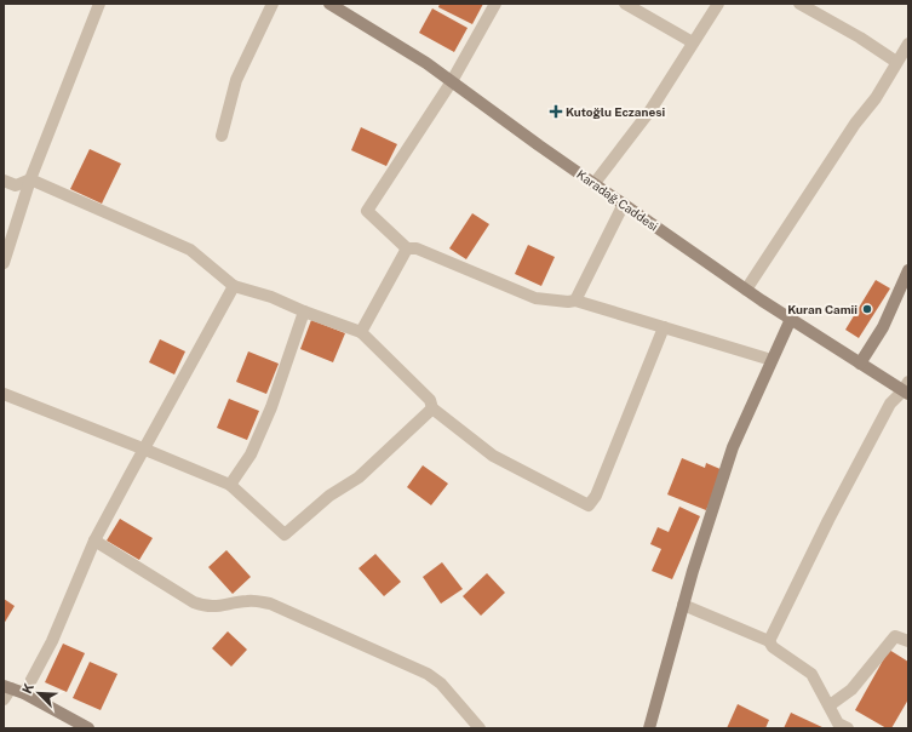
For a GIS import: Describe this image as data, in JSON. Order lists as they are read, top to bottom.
{
  "streets": {
    "street": ["Karadağ Caddesi"]
  },
  "places": {
    "health": ["Kutoğlu Eczanesi"],
    "other": ["Kuran Camii"]
  },
  "north": "top left"
}
